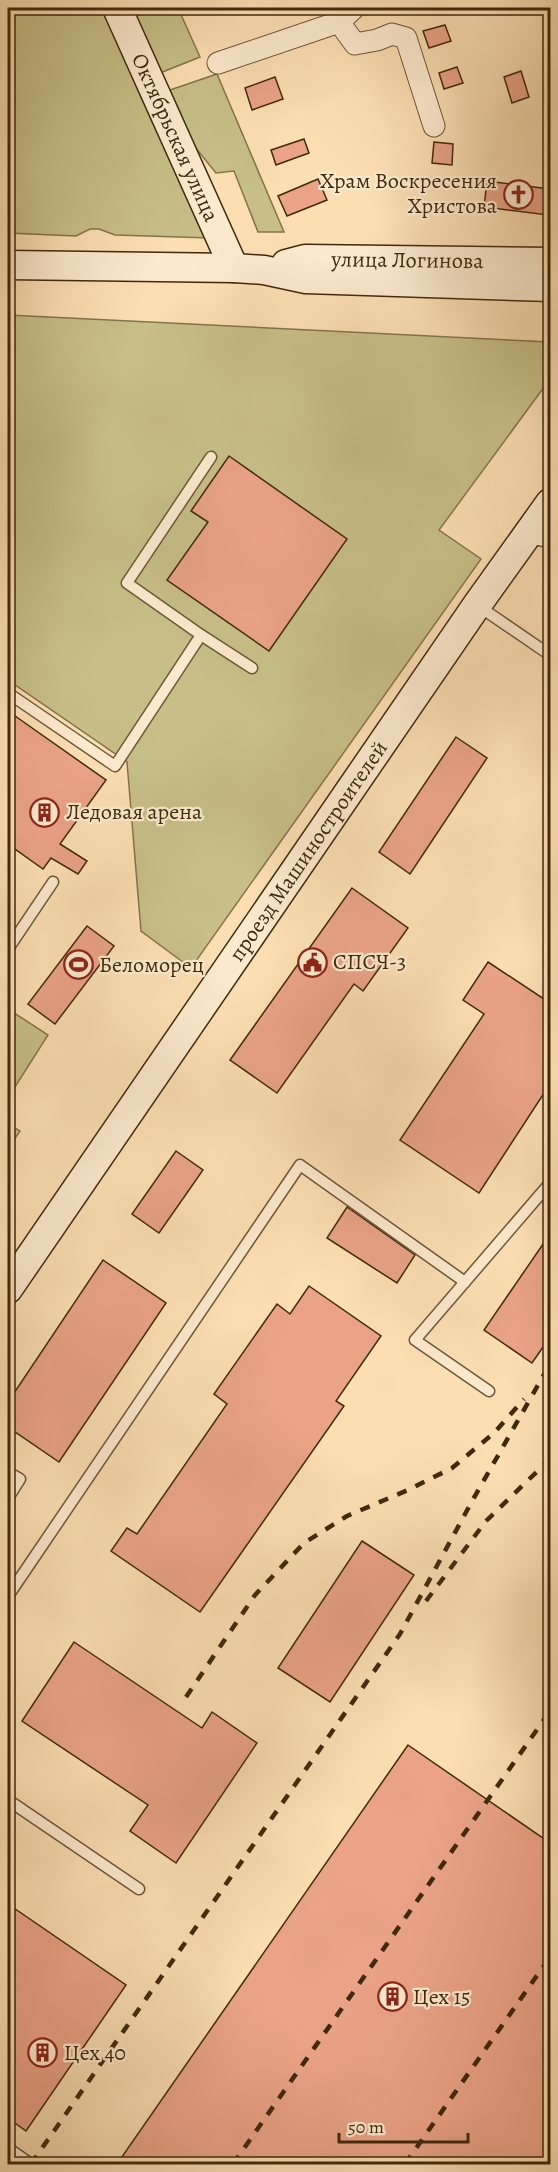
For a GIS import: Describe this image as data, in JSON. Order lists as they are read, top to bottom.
{
  "streets": {
    "main road": ["Октябрьская улица", "улица Логинова", "проезд Машиностроителей"]
  },
  "crossings": [
    ["Октябрьская улица", "улица Логинова"]
  ],
  "places": {
    "church": ["Храм Воскресения Христова"],
    "building": ["Ледовая арена", "Цех 15", "Цех 40"],
    "public building": ["СПСЧ-3"],
    "sports": ["Беломорец"]
  },
  "scale_bar": "50 m"
}
